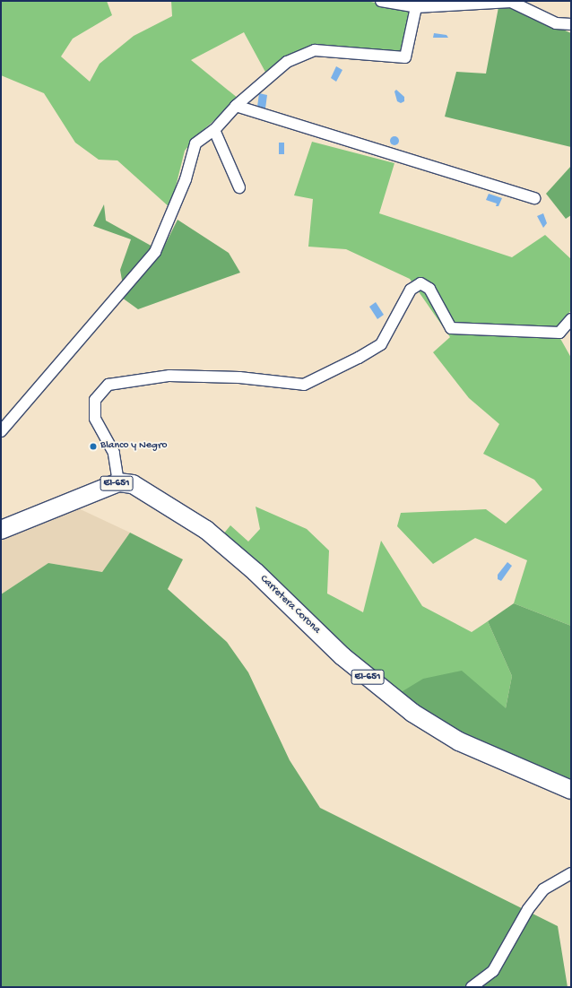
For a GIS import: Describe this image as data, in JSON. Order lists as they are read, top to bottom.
{
  "streets": {
    "main road": ["EI-651", "Carretera Corona"]
  },
  "crossings": [
    ["EI-651", "Carretera Corona"]
  ],
  "places": ["Blanco y Negro"]
}
